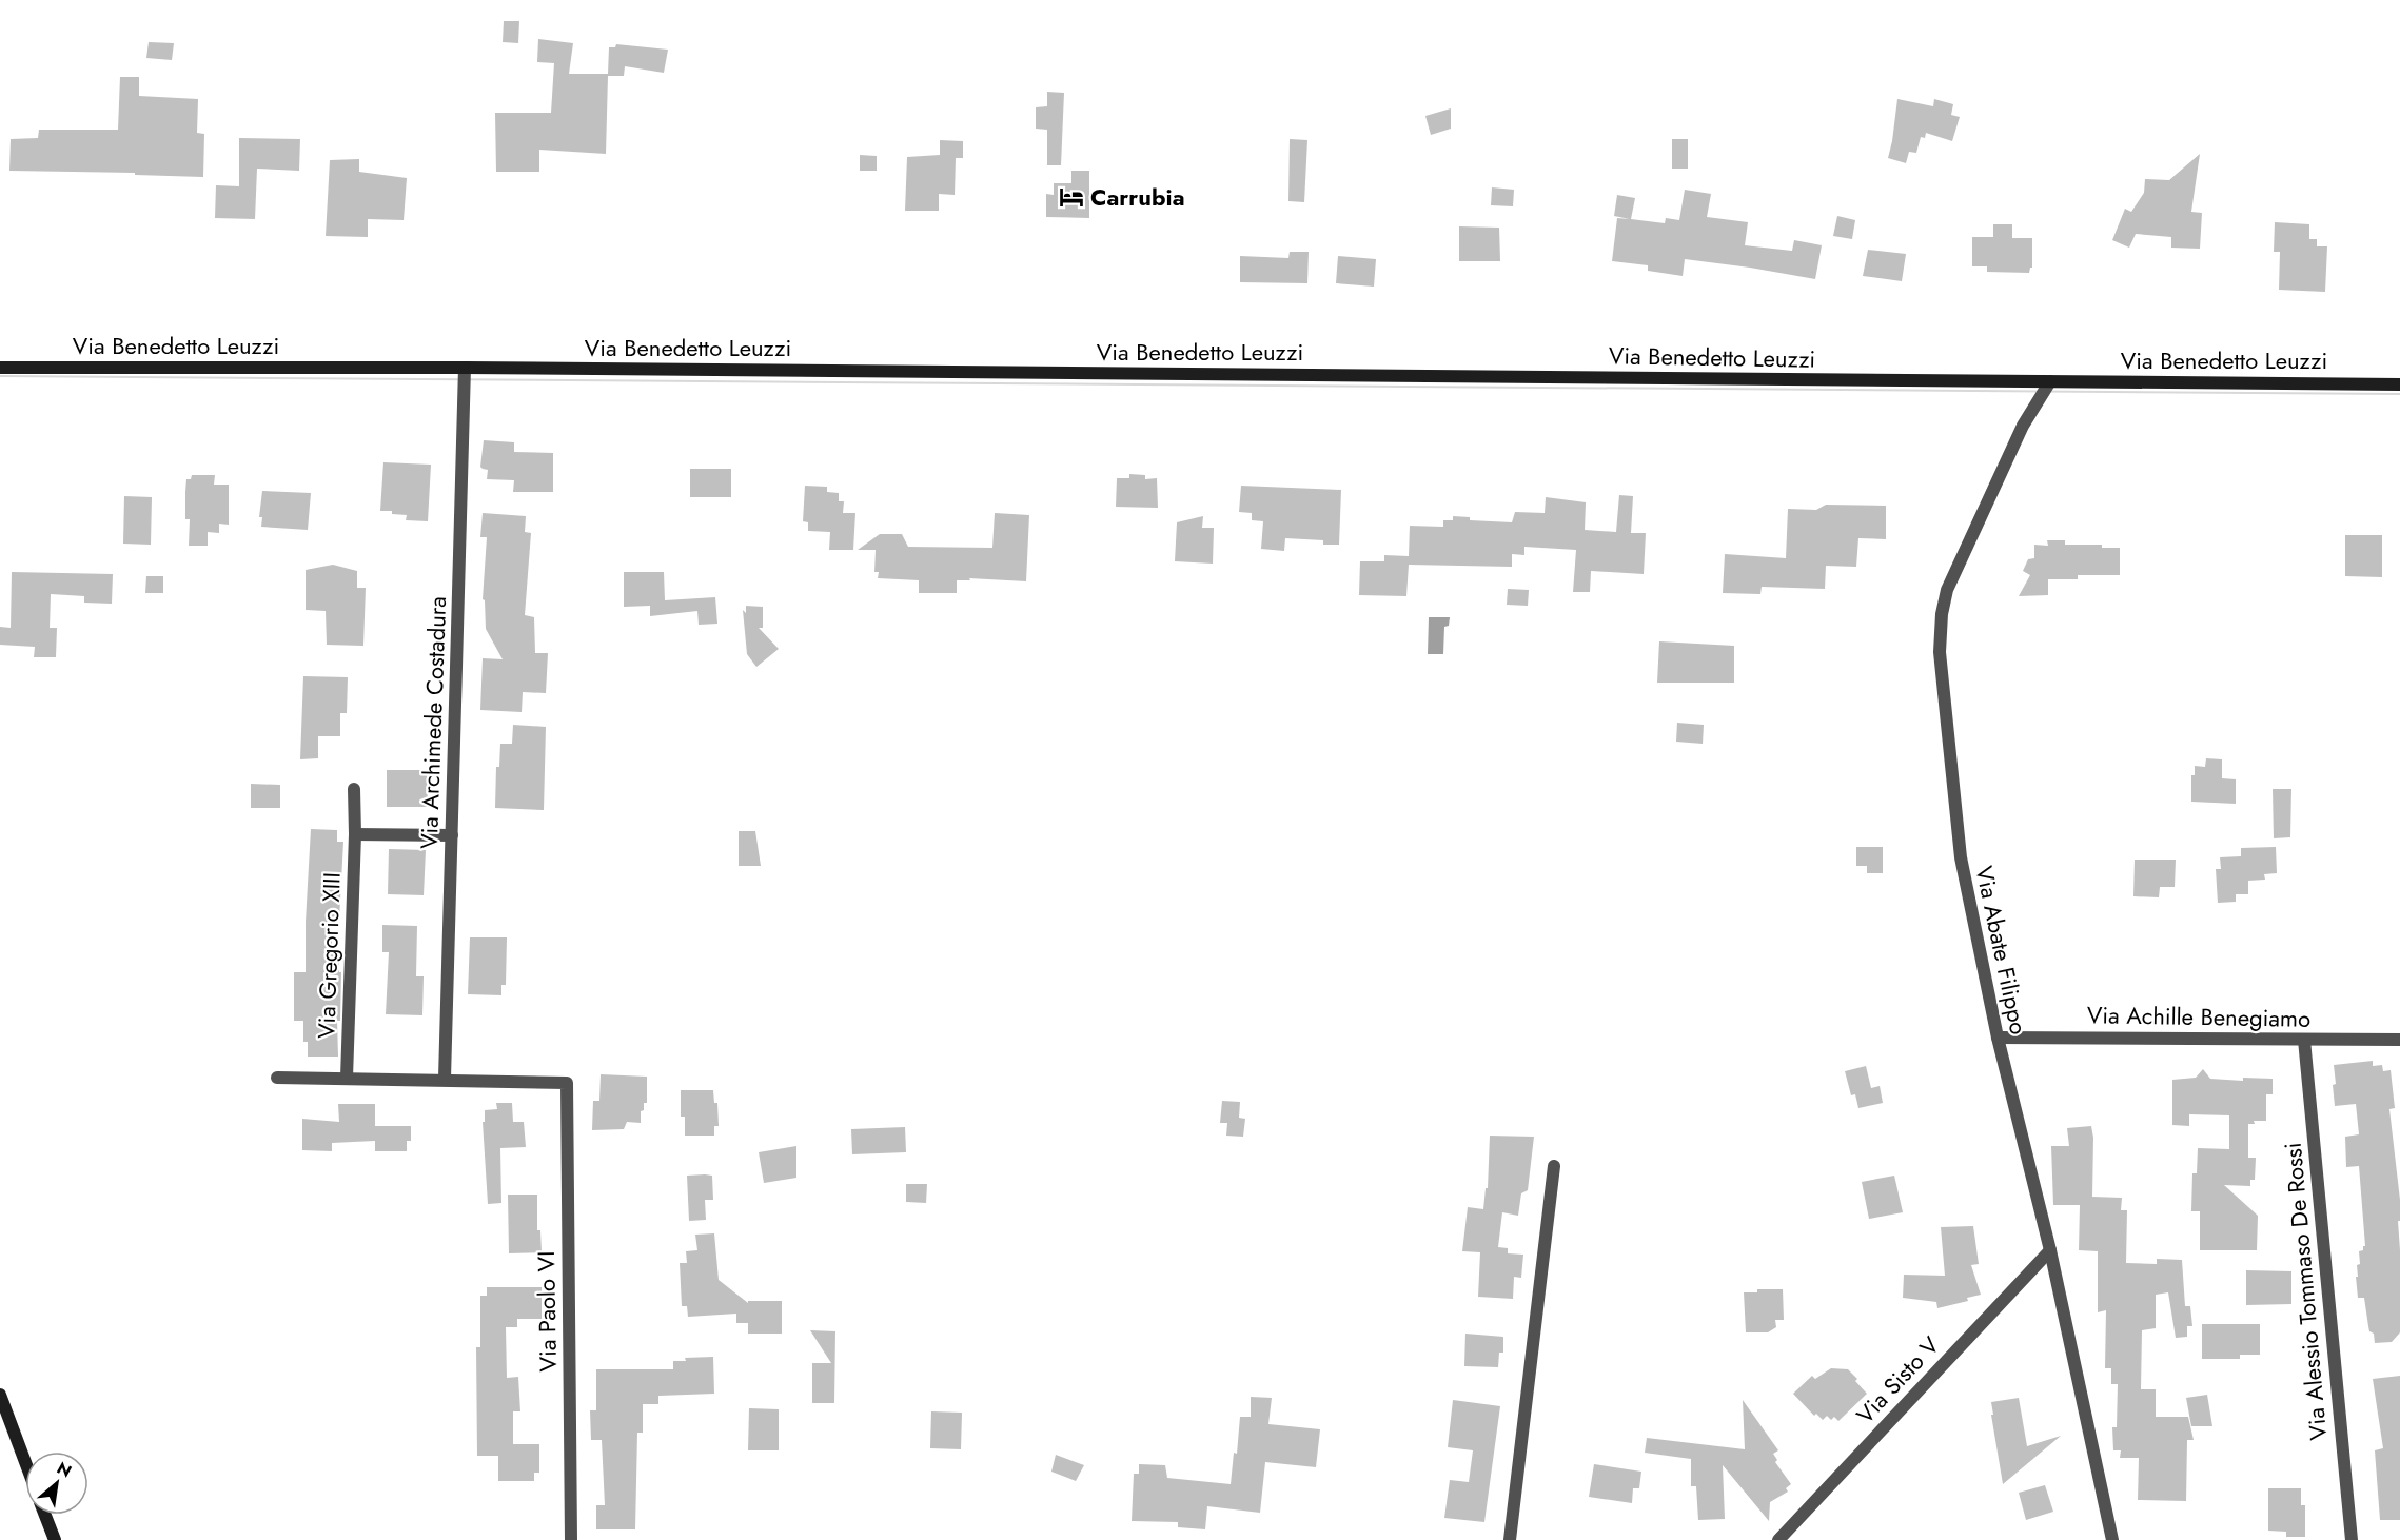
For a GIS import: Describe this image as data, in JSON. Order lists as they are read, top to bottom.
{
  "streets": {
    "street": [
      "Via Benedetto Leuzzi",
      "Via Archimede Costadura",
      "Via Abate Filippo",
      "Via Gregorio XIII",
      "Via Achille Benegiamo",
      "Via Alessio Tommaso De Rossi",
      "Via Paolo VI",
      "Via Sisto V"
    ]
  },
  "crossings": [
    ["Via Benedetto Leuzzi", "Via Archimede Costadura"],
    ["Via Benedetto Leuzzi", "Via Abate Filippo"],
    ["Via Archimede Costadura", "Via Paolo VI"],
    ["Via Abate Filippo", "Via Achille Benegiamo"],
    ["Via Abate Filippo", "Via Sisto V"],
    ["Via Achille Benegiamo", "Via Alessio Tommaso De Rossi"]
  ],
  "places": {
    "hotel": ["Carrubia"]
  },
  "north": "top right"
}
